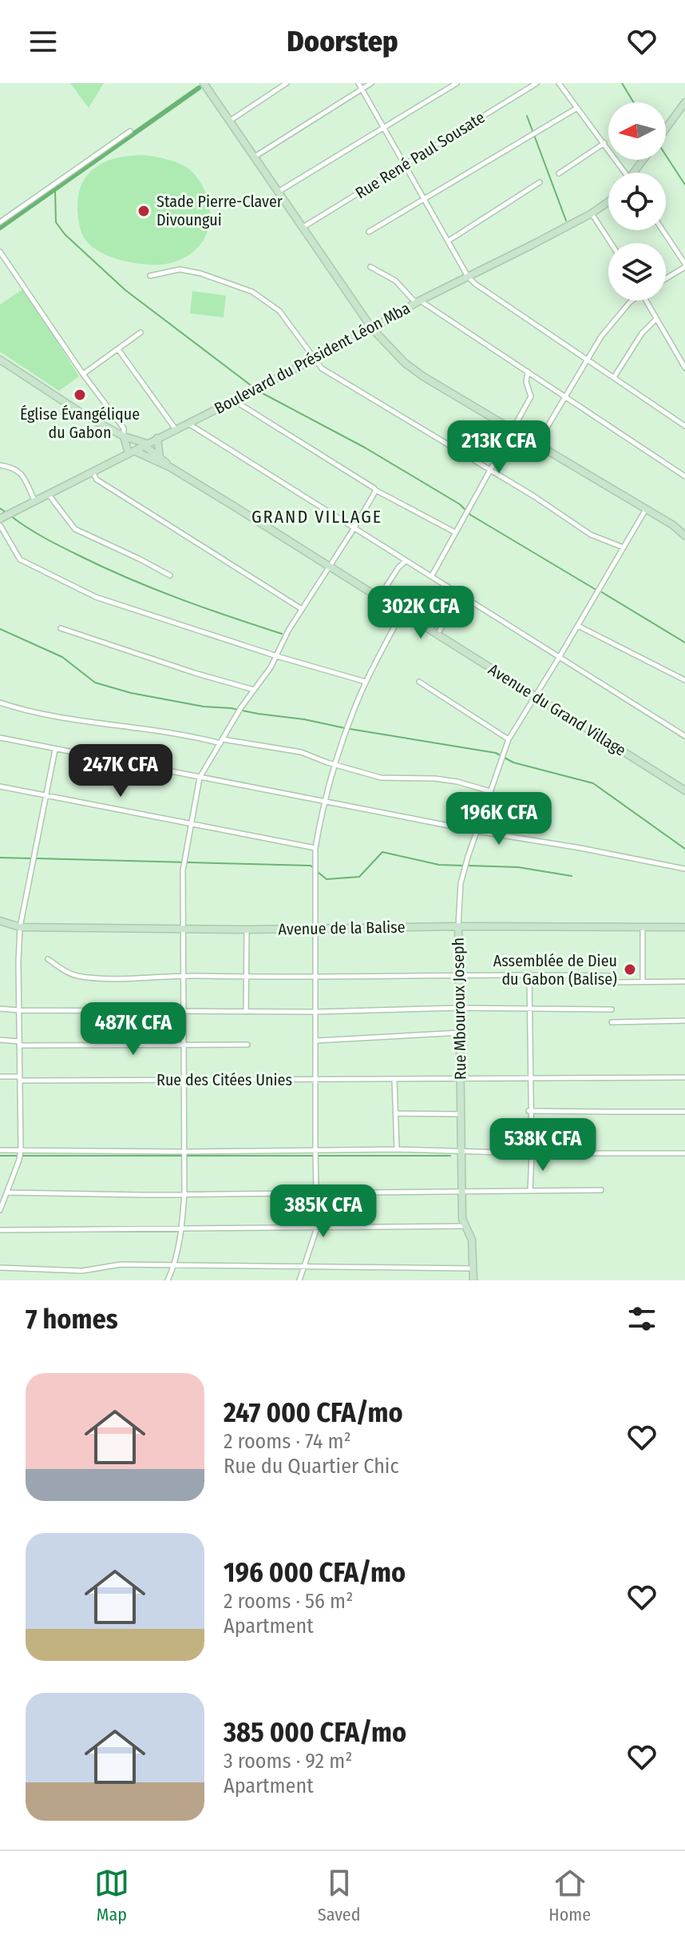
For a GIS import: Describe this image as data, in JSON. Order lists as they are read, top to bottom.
{
  "streets": {
    "street": [
      "Rue René Paul Sousate",
      "Boulevard du Président Léon Mba",
      "Avenue du Grand Village",
      "Avenue de la Balise",
      "Rue Mbouroux Joseph",
      "Rue des Citées Unies"
    ]
  },
  "crossings": [
    ["Boulevard du Président Léon Mba", "Avenue du Grand Village"],
    ["Avenue du Grand Village", "Rue des Citées Unies"],
    ["Avenue de la Balise", "Rue Mbouroux Joseph"],
    ["Avenue de la Balise", "Rue des Citées Unies"]
  ],
  "districts": ["GRAND VILLAGE"],
  "places": ["Stade Pierre-Claver Divoungui", "Église Évangélique du Gabon", "Assemblée de Dieu du Gabon (Balise)"],
  "north": "left",
  "page": {
    "header": "Doorstep",
    "price": [
      "213K CFA",
      "302K CFA",
      "247K CFA",
      "196K CFA",
      "487K CFA",
      "538K CFA",
      "385K CFA"
    ],
    "heading": "7 homes",
    "list": [
      {
        "name": "247 000 CFA/mo",
        "note": "2 rooms · 74 m² · Rue du Quartier Chic"
      },
      {
        "name": "196 000 CFA/mo",
        "note": "2 rooms · 56 m² · Apartment"
      },
      {
        "name": "385 000 CFA/mo",
        "note": "3 rooms · 92 m² · Apartment"
      }
    ],
    "tabs": ["Map", "Saved", "Home"]
  }
}
